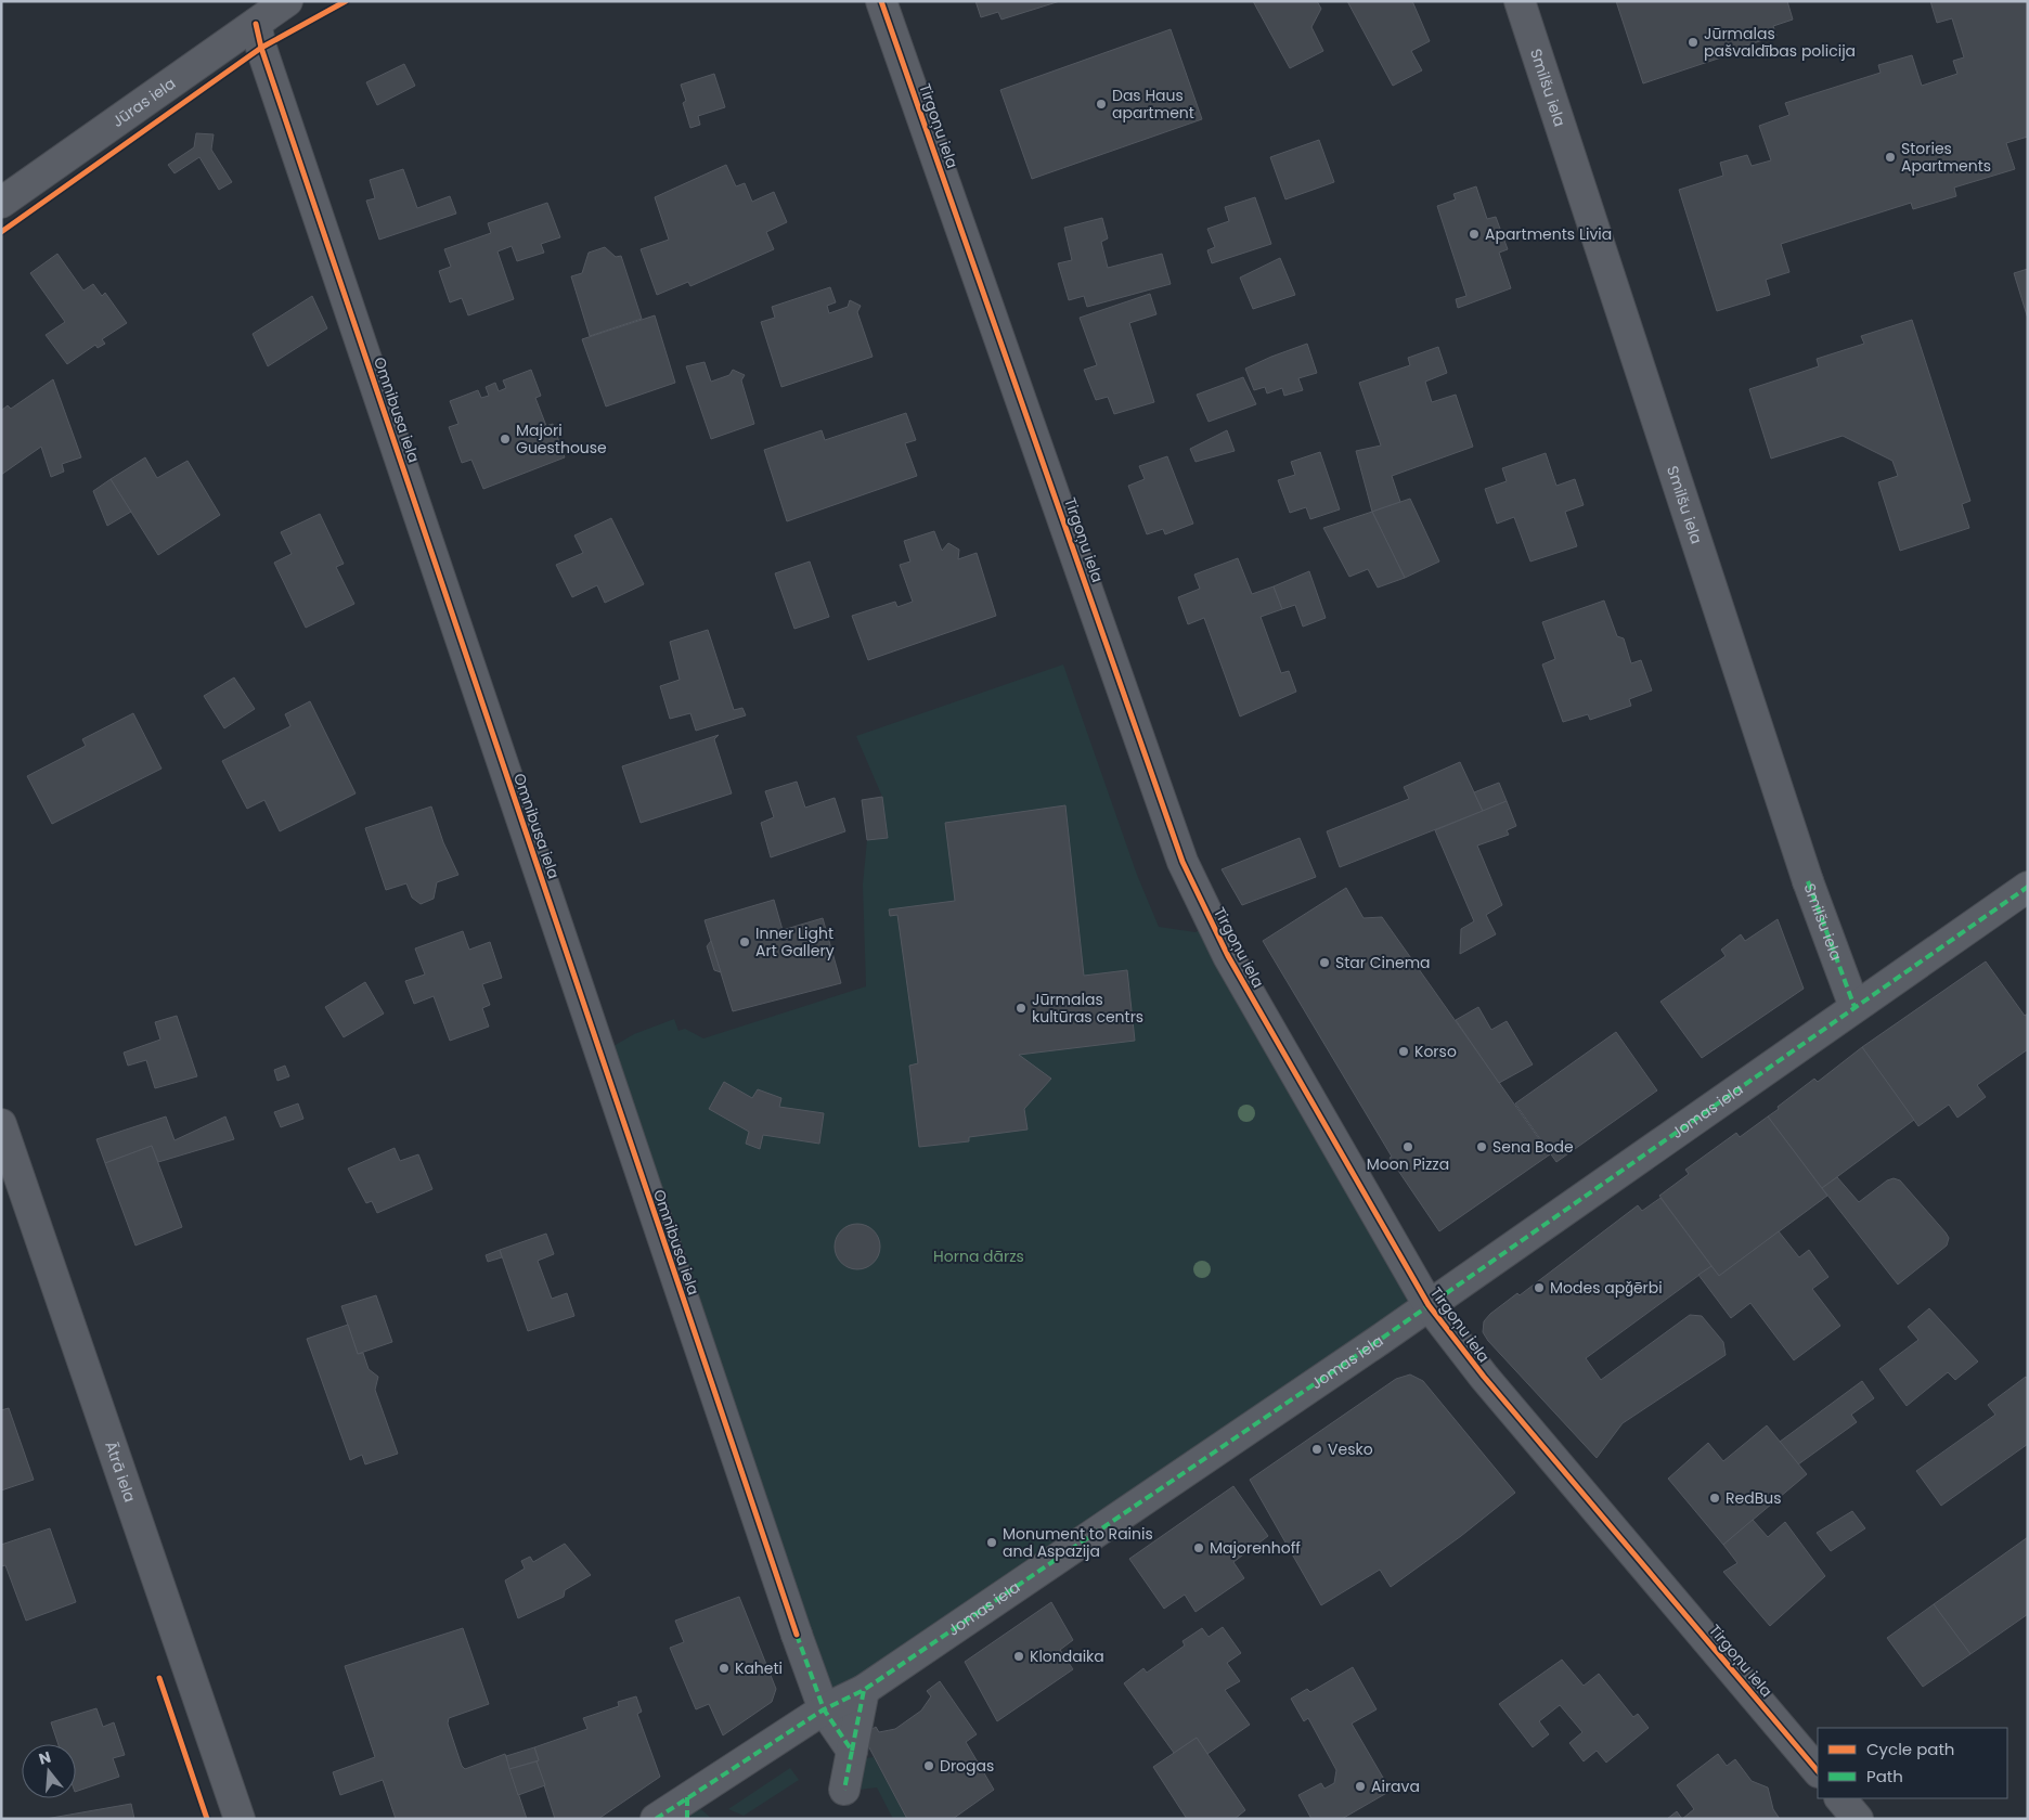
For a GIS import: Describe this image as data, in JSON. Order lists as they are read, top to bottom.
{
  "streets": {
    "street": [
      "Smilšu iela",
      "Jūras iela",
      "Tirgoņu iela",
      "Omnibusa iela",
      "Jomas iela",
      "Ātrā iela"
    ]
  },
  "crossings": [
    ["Smilšu iela", "Jomas iela"],
    ["Jūras iela", "Omnibusa iela"],
    ["Tirgoņu iela", "Jomas iela"],
    ["Omnibusa iela", "Jomas iela"]
  ],
  "parks": ["Horna dārzs"],
  "places": [
    "Jūrmalas pašvaldības policija",
    "Das Haus apartment",
    "Stories Apartments",
    "Apartments Livia",
    "Majori Guesthouse",
    "Inner Light Art Gallery",
    "Star Cinema",
    "Jūrmalas kultūras centrs",
    "Korso",
    "Moon Pizza",
    "Sena Bode",
    "Modes apǧērbi",
    "Vesko",
    "RedBus",
    "Monument to Rainis and Aspazija",
    "Majorenhoff",
    "Klondaika",
    "Kaheti",
    "Drogas",
    "Airava"
  ],
  "legend": ["Cycle path", "Path"],
  "north": "top"
}
